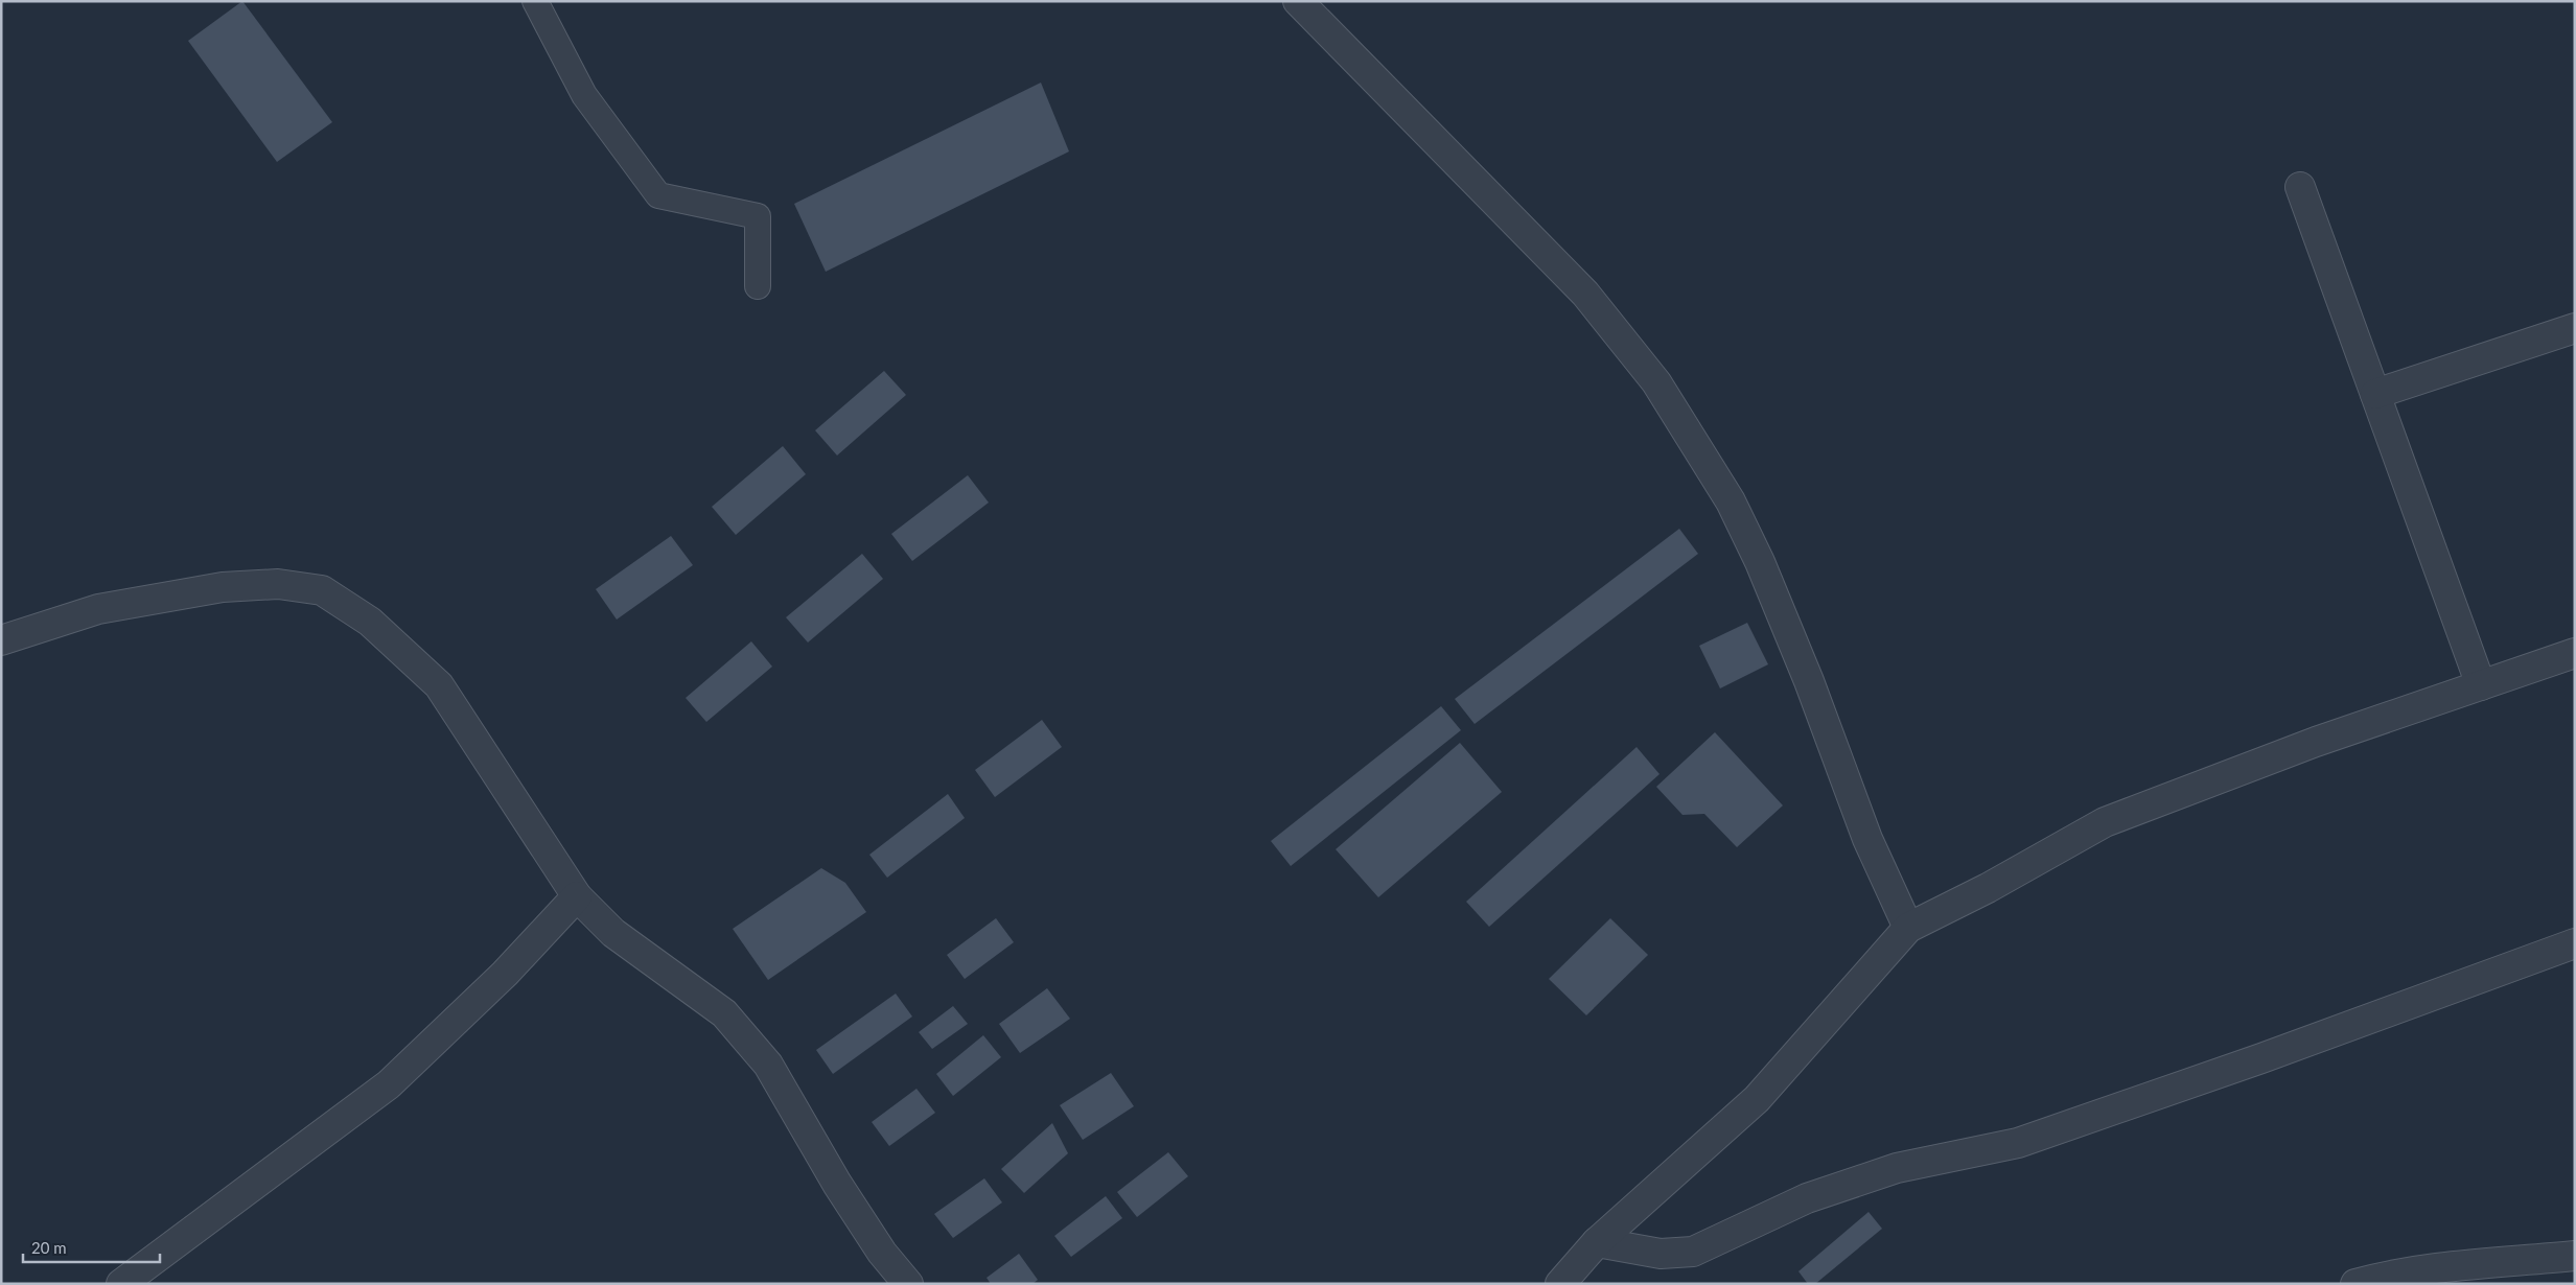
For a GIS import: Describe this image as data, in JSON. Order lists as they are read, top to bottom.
{
  "scale_bar": "20 m"
}
